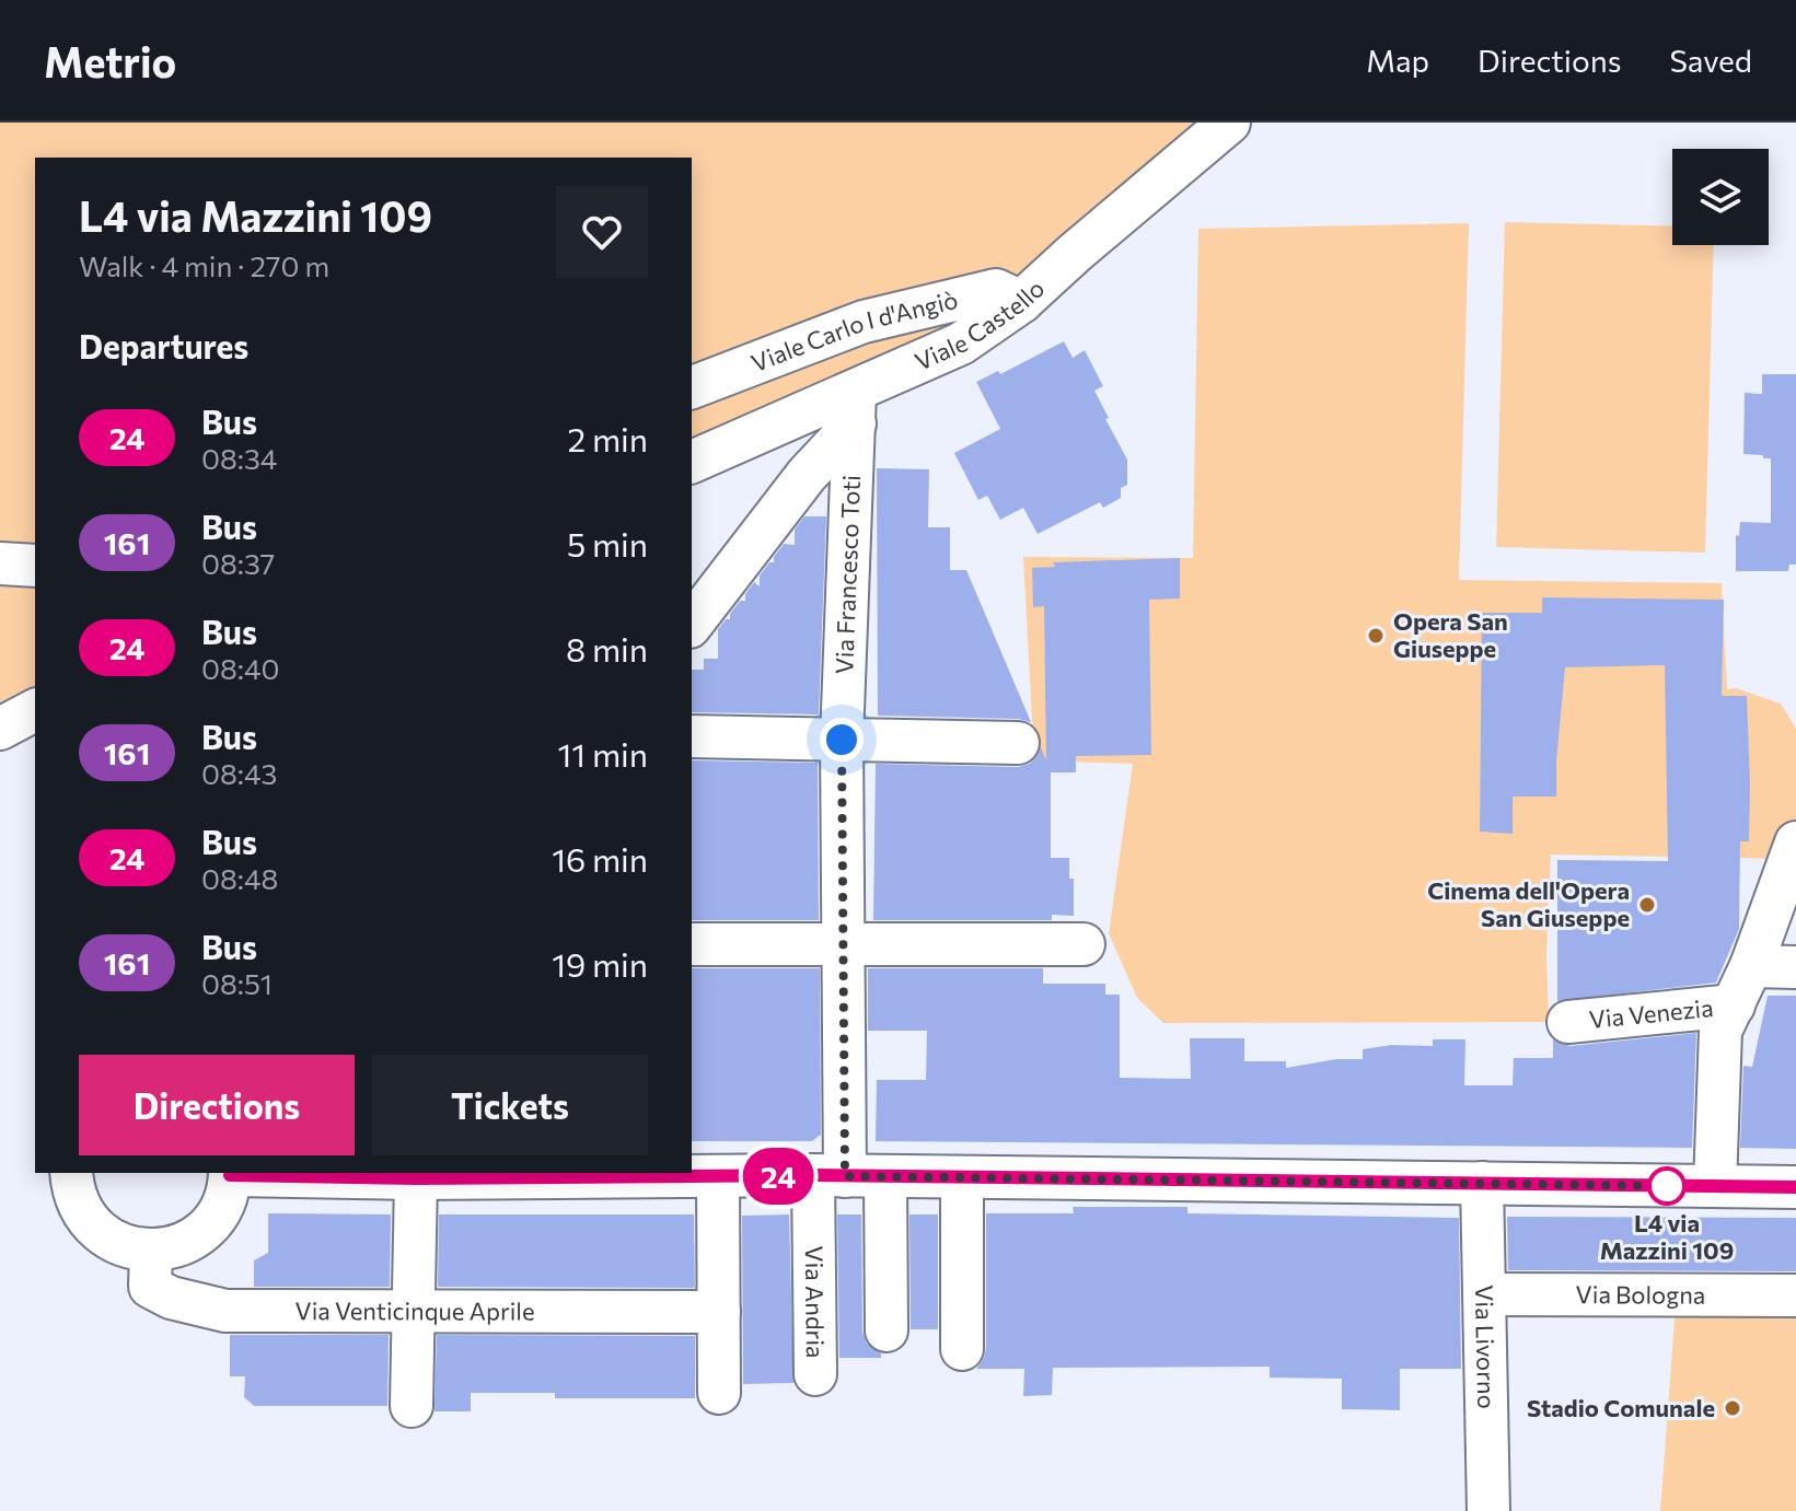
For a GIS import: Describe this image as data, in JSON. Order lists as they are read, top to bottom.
{
  "streets": {
    "street": [
      "Viale Castello",
      "Viale Carlo I d'Angiò",
      "Via Francesco Toti",
      "Via Venezia",
      "Via Bologna",
      "Via Andria",
      "Via Venticinque Aprile",
      "Via Livorno"
    ]
  },
  "crossings": [
    ["Viale Castello", "Viale Carlo I d'Angiò"],
    ["Viale Castello", "Via Francesco Toti"],
    ["Via Francesco Toti", "Via Andria"],
    ["Via Bologna", "Via Livorno"]
  ],
  "places": [
    "Opera San Giuseppe",
    "Cinema dell'Opera San Giuseppe",
    "L4 via Mazzini 109",
    "Stadio Comunale"
  ],
  "lines": ["bus line 24"],
  "page": {
    "header": "Metrio",
    "nav": ["Map", "Directions", "Saved"],
    "on_map": "24",
    "heading": [
      ["L4 via Mazzini 109", "Walk · 4 min · 270 m"],
      "Departures"
    ],
    "list": [
      {
        "mark": "24",
        "name": "Bus",
        "note": "08:34",
        "value": "2 min"
      },
      {
        "mark": "161",
        "name": "Bus",
        "note": "08:37",
        "value": "5 min"
      },
      {
        "mark": "24",
        "name": "Bus",
        "note": "08:40",
        "value": "8 min"
      },
      {
        "mark": "161",
        "name": "Bus",
        "note": "08:43",
        "value": "11 min"
      },
      {
        "mark": "24",
        "name": "Bus",
        "note": "08:48",
        "value": "16 min"
      },
      {
        "mark": "161",
        "name": "Bus",
        "note": "08:51",
        "value": "19 min"
      }
    ],
    "buttons": ["Directions", "Tickets"]
  }
}
